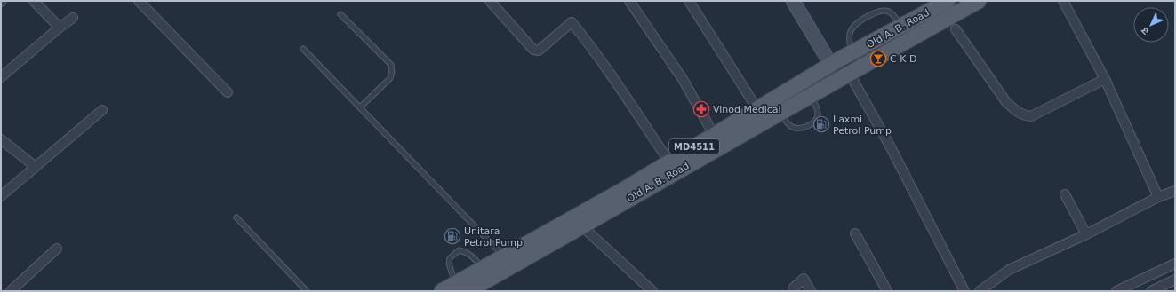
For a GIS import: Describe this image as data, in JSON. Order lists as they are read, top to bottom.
{
  "streets": {
    "main road": ["Old A. B. Road", "MD4511"]
  },
  "places": {
    "bar": ["C K D"],
    "pharmacy": ["Vinod Medical"],
    "fuel station": ["Laxmi Petrol Pump", "Unitara Petrol Pump"]
  },
  "north": "bottom left"
}
